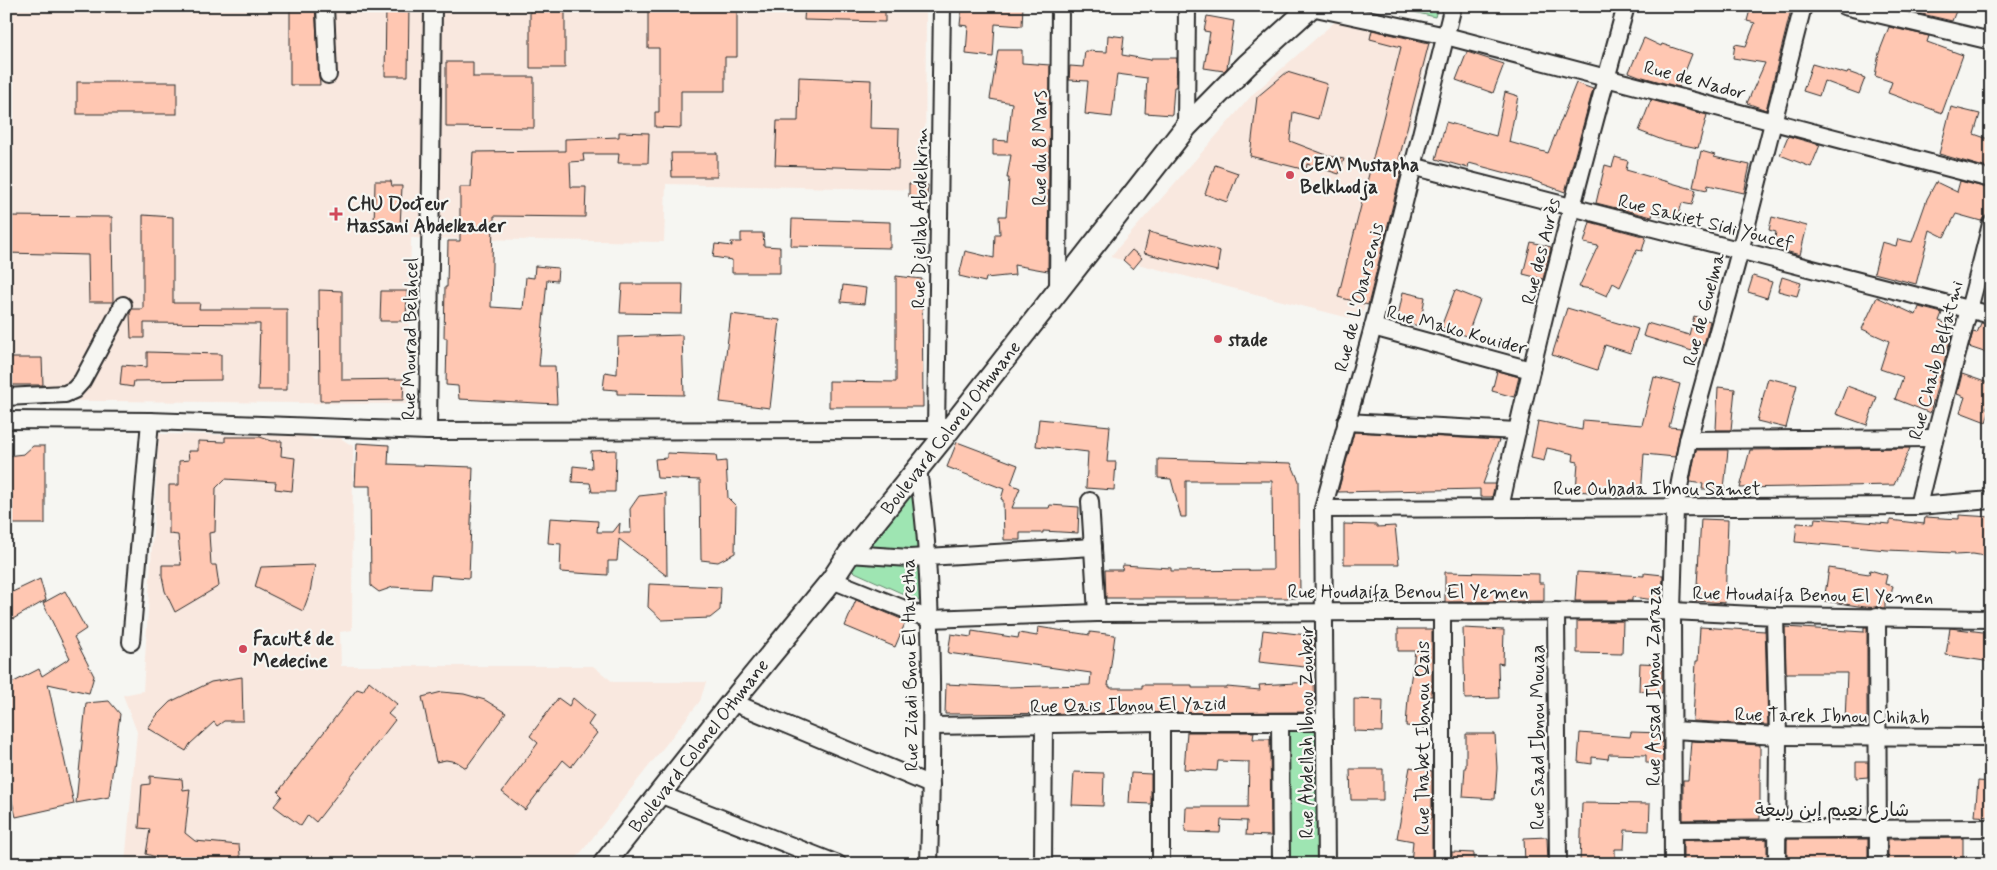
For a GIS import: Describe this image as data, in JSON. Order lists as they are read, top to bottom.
{
  "streets": {
    "main road": ["Boulevard Colonel Othmane"],
    "street": [
      "Rue de Nador",
      "Rue du 8 Mars",
      "Rue Djellab Abdelkrim",
      "Rue Sakiet Sidi Youcef",
      "Rue des Aurès",
      "Rue de L'Ouarsenis",
      "Rue de Guelma",
      "Rue Mako Kouider",
      "Rue Mourad Belahcel",
      "Rue Chaib Belfatmi",
      "Rue Oubada Ibnou Samet",
      "Rue Houdaifa Benou El Yemen",
      "Rue Ziadi Bnou El Haretha",
      "Rue Assad Ibnou Zaraza",
      "Rue Qais Ibnou El Yazid",
      "Rue Tarek Ibnou Chihab",
      "Rue Abdellah Ibnou Zoubeir",
      "Rue Saad Ibnou Mouaa",
      "Rue Thabet Ibnou Qais",
      "شارع نعيم إبن ربيعة"
    ]
  },
  "crossings": [
    ["Rue de Nador", "Rue des Aurès"],
    ["Rue de Nador", "Rue de L'Ouarsenis"],
    ["Rue de Nador", "Rue de Guelma"],
    ["Rue de Nador", "Boulevard Colonel Othmane"],
    ["Rue du 8 Mars", "Boulevard Colonel Othmane"],
    ["Rue Djellab Abdelkrim", "Boulevard Colonel Othmane"],
    ["Rue Sakiet Sidi Youcef", "Rue des Aurès"],
    ["Rue Sakiet Sidi Youcef", "Rue de L'Ouarsenis"],
    ["Rue Sakiet Sidi Youcef", "Rue de Guelma"],
    ["Rue Sakiet Sidi Youcef", "Rue Chaib Belfatmi"],
    ["Rue des Aurès", "Rue Mako Kouider"],
    ["Rue des Aurès", "Rue Oubada Ibnou Samet"],
    ["Rue de L'Ouarsenis", "Rue Mako Kouider"],
    ["Rue de L'Ouarsenis", "Rue Oubada Ibnou Samet"],
    ["Rue de L'Ouarsenis", "Rue Abdellah Ibnou Zoubeir"],
    ["Rue de Guelma", "Rue Oubada Ibnou Samet"],
    ["Rue de Guelma", "Rue Assad Ibnou Zaraza"],
    ["Rue Chaib Belfatmi", "Rue Oubada Ibnou Samet"],
    ["Boulevard Colonel Othmane", "Rue Houdaifa Benou El Yemen"],
    ["Boulevard Colonel Othmane", "Rue Ziadi Bnou El Haretha"],
    ["Rue Oubada Ibnou Samet", "Rue Assad Ibnou Zaraza"],
    ["Rue Oubada Ibnou Samet", "Rue Abdellah Ibnou Zoubeir"],
    ["Rue Houdaifa Benou El Yemen", "Rue Ziadi Bnou El Haretha"],
    ["Rue Houdaifa Benou El Yemen", "Rue Assad Ibnou Zaraza"],
    ["Rue Houdaifa Benou El Yemen", "Rue Abdellah Ibnou Zoubeir"],
    ["Rue Houdaifa Benou El Yemen", "Rue Saad Ibnou Mouaa"],
    ["Rue Houdaifa Benou El Yemen", "Rue Thabet Ibnou Qais"],
    ["Rue Ziadi Bnou El Haretha", "Rue Qais Ibnou El Yazid"],
    ["Rue Assad Ibnou Zaraza", "Rue Tarek Ibnou Chihab"],
    ["Rue Assad Ibnou Zaraza", "شارع نعيم إبن ربيعة"],
    ["Rue Qais Ibnou El Yazid", "Rue Abdellah Ibnou Zoubeir"]
  ],
  "places": {
    "other": ["CEM Mustapha Belkhodja", "stade", "Faculté de Medecine"],
    "health": ["CHU Docteur Hassani Abdelkader"]
  }
}
